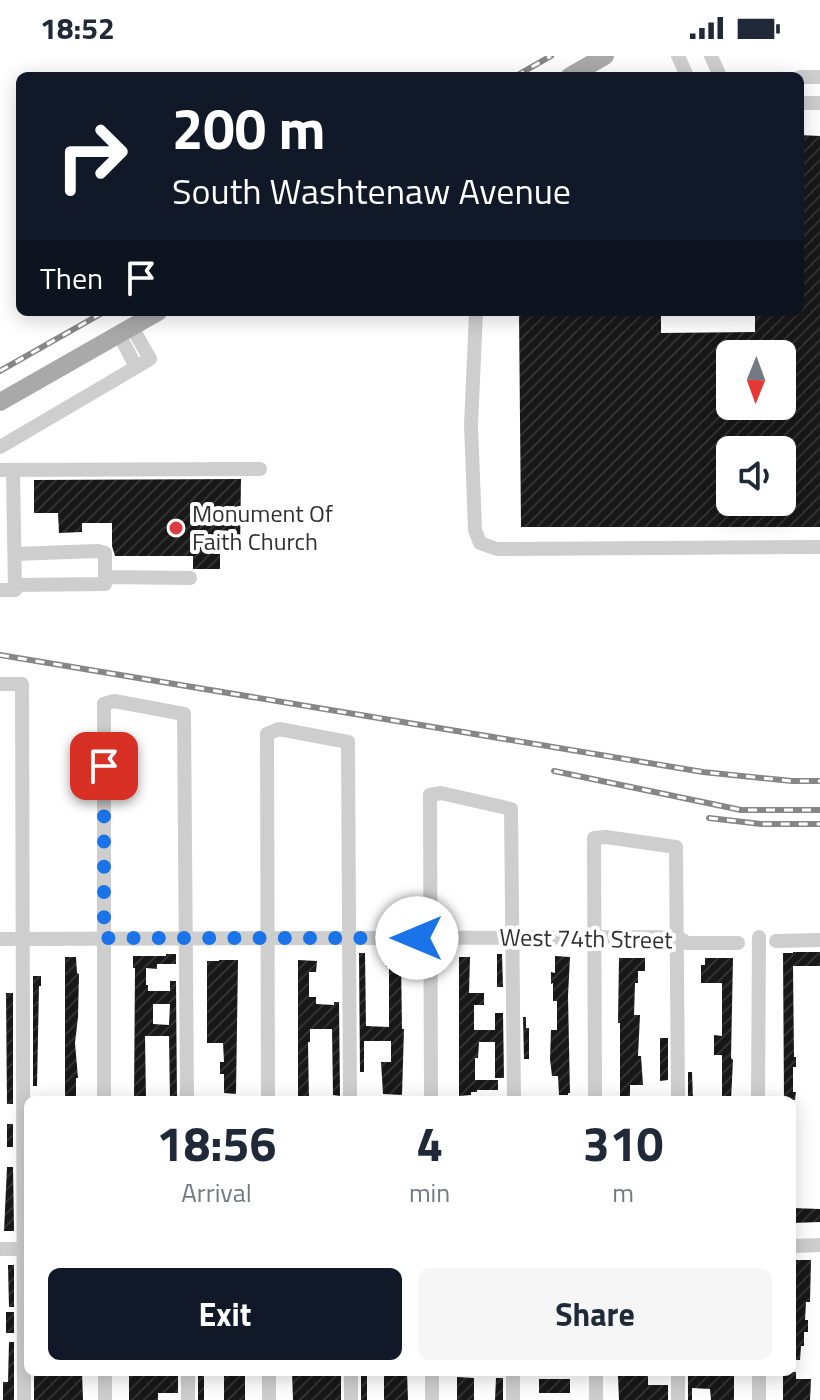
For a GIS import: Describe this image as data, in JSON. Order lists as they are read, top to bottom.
{
  "streets": {
    "street": ["West 74th Street"]
  },
  "places": ["Monument Of Faith Church"],
  "north": "bottom",
  "page": {
    "status": "18:52",
    "turn": ["200 m", "South Washtenaw Avenue"],
    "then": "Then",
    "eta": [
      "18:56",
      "Arrival",
      "4",
      "min",
      "310",
      "m"
    ],
    "buttons": ["Exit", "Share"]
  }
}
